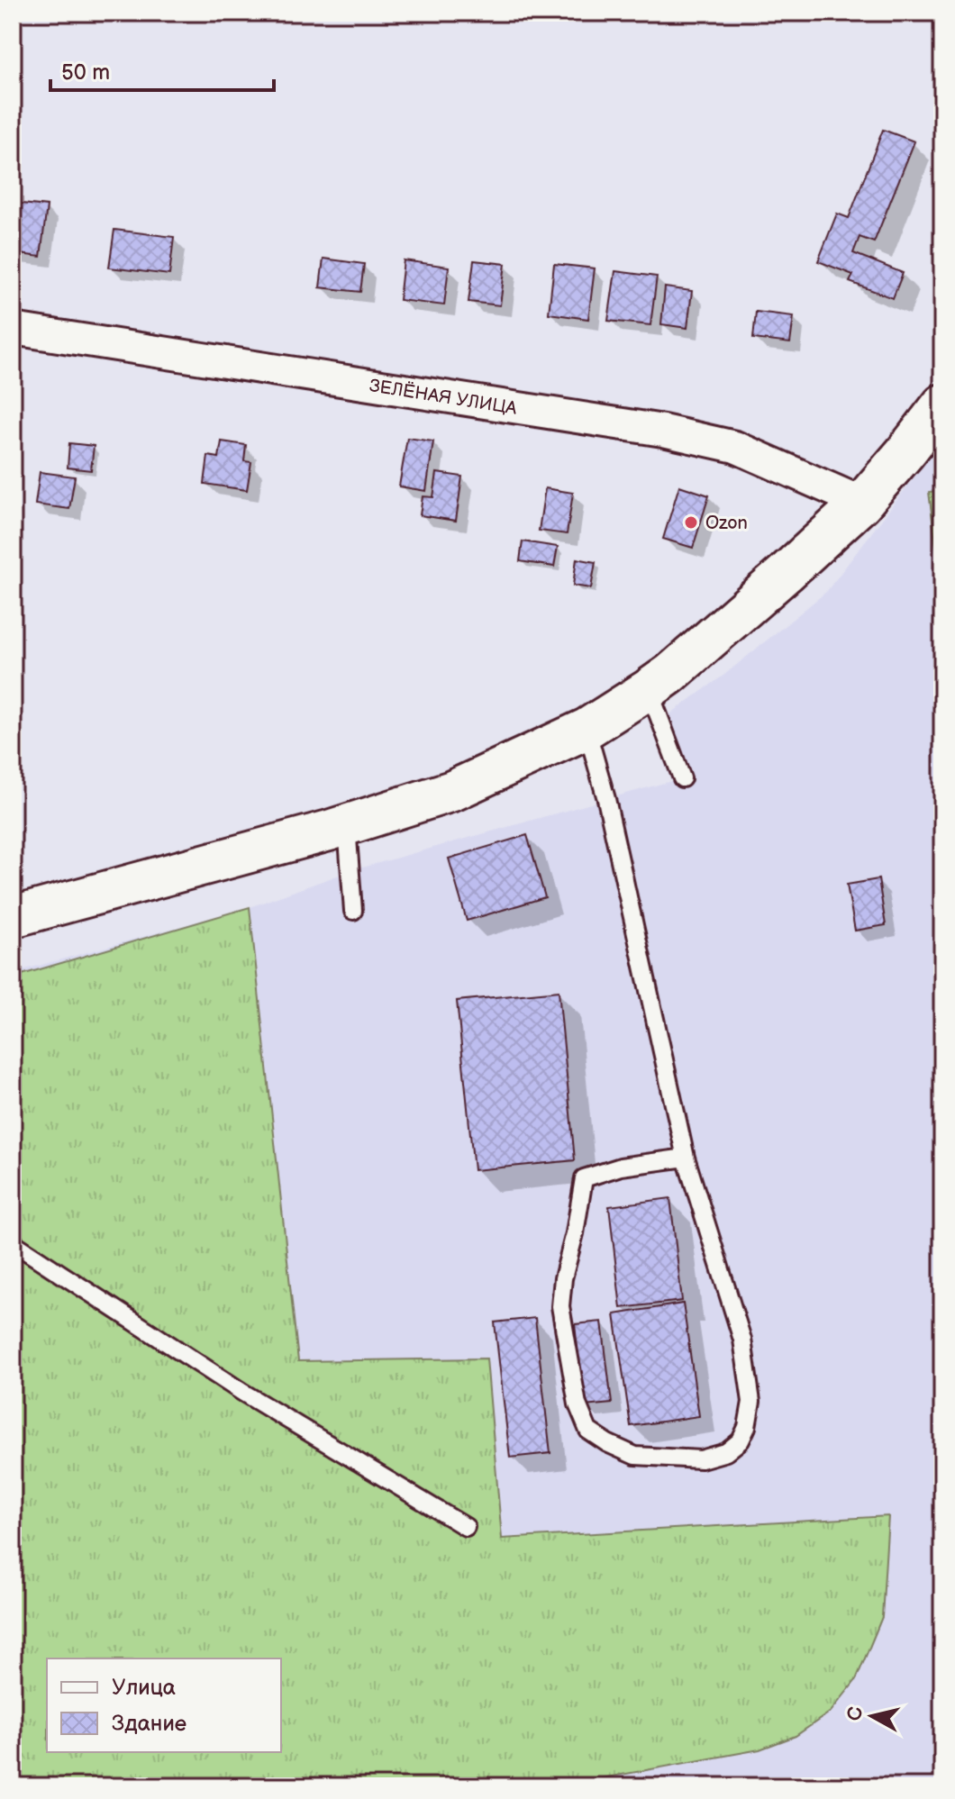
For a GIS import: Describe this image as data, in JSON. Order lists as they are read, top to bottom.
{
  "streets": {
    "street": ["ЗЕЛЁНАЯ УЛИЦА"]
  },
  "places": ["Ozon"],
  "legend": ["Улица", "Здание"],
  "scale_bar": "50 m",
  "north": "left"
}
